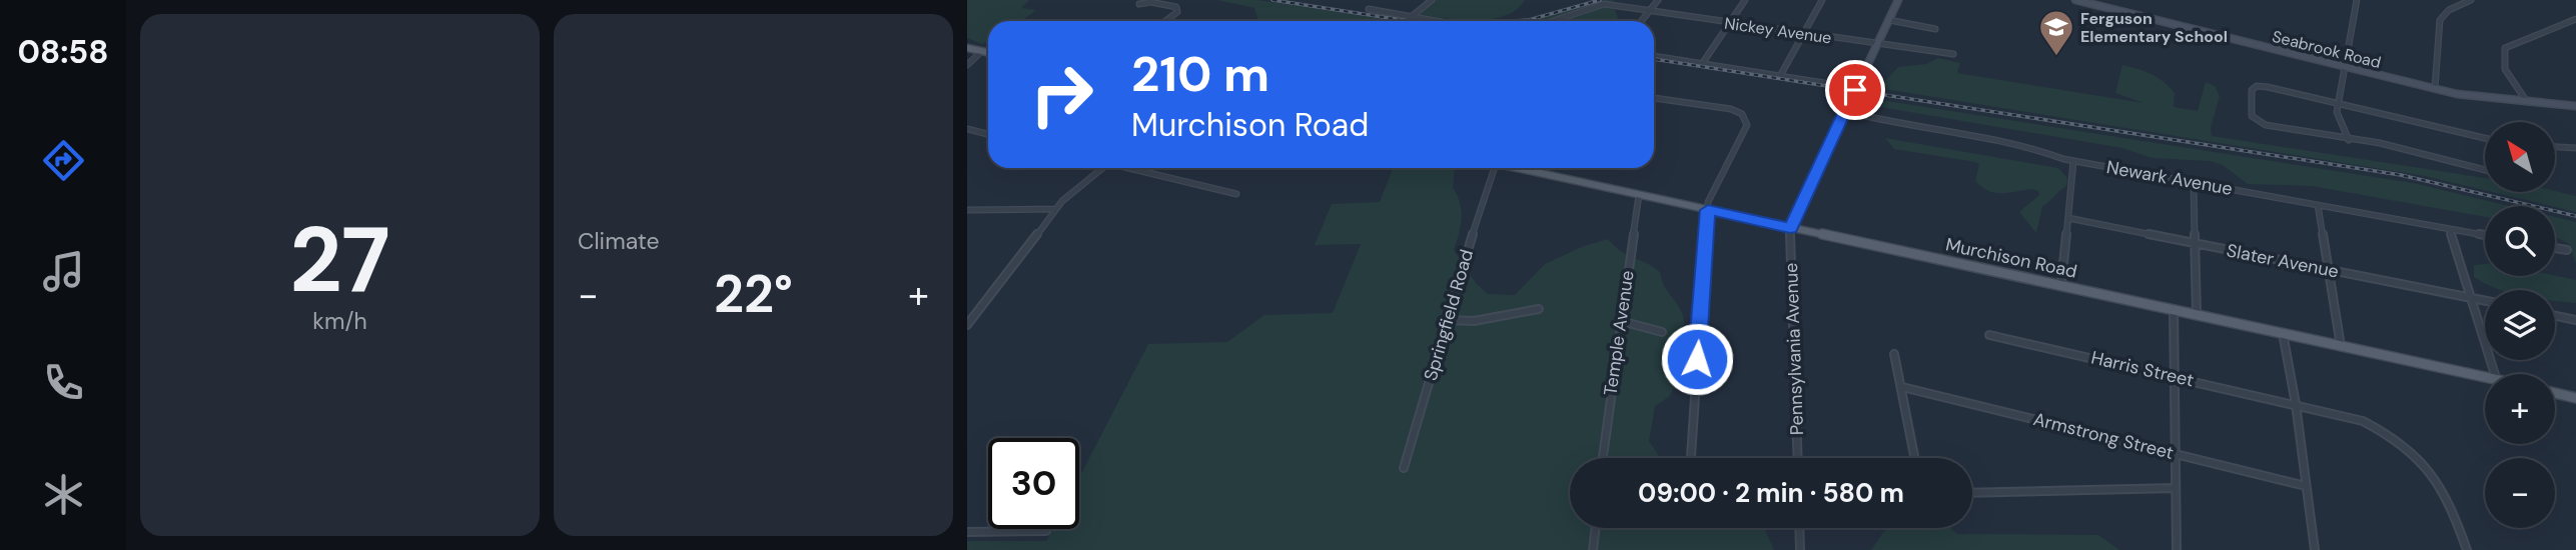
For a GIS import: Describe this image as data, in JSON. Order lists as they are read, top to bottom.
{
  "streets": {
    "main road": ["Murchison Road"],
    "street": [
      "Nickey Avenue",
      "Seabrook Road",
      "Newark Avenue",
      "Slater Avenue",
      "Springfield Road",
      "Temple Avenue",
      "Pennsylvania Avenue",
      "Harris Street",
      "Armstrong Street"
    ]
  },
  "crossings": [
    ["Murchison Road", "Temple Avenue"],
    ["Murchison Road", "Pennsylvania Avenue"]
  ],
  "places": {
    "school or university": ["Ferguson Elementary School"]
  },
  "north": "top left",
  "page": {
    "tabs": "08:58",
    "tile": [
      ["27", "km/h"],
      "Climate"
    ],
    "turn": ["210 m", "Murchison Road"],
    "map_buttons": ["+", "−"],
    "heat": ["−", "22°", "+"],
    "limit": "30",
    "trip": "09:00 · 2 min · 580 m"
  }
}
